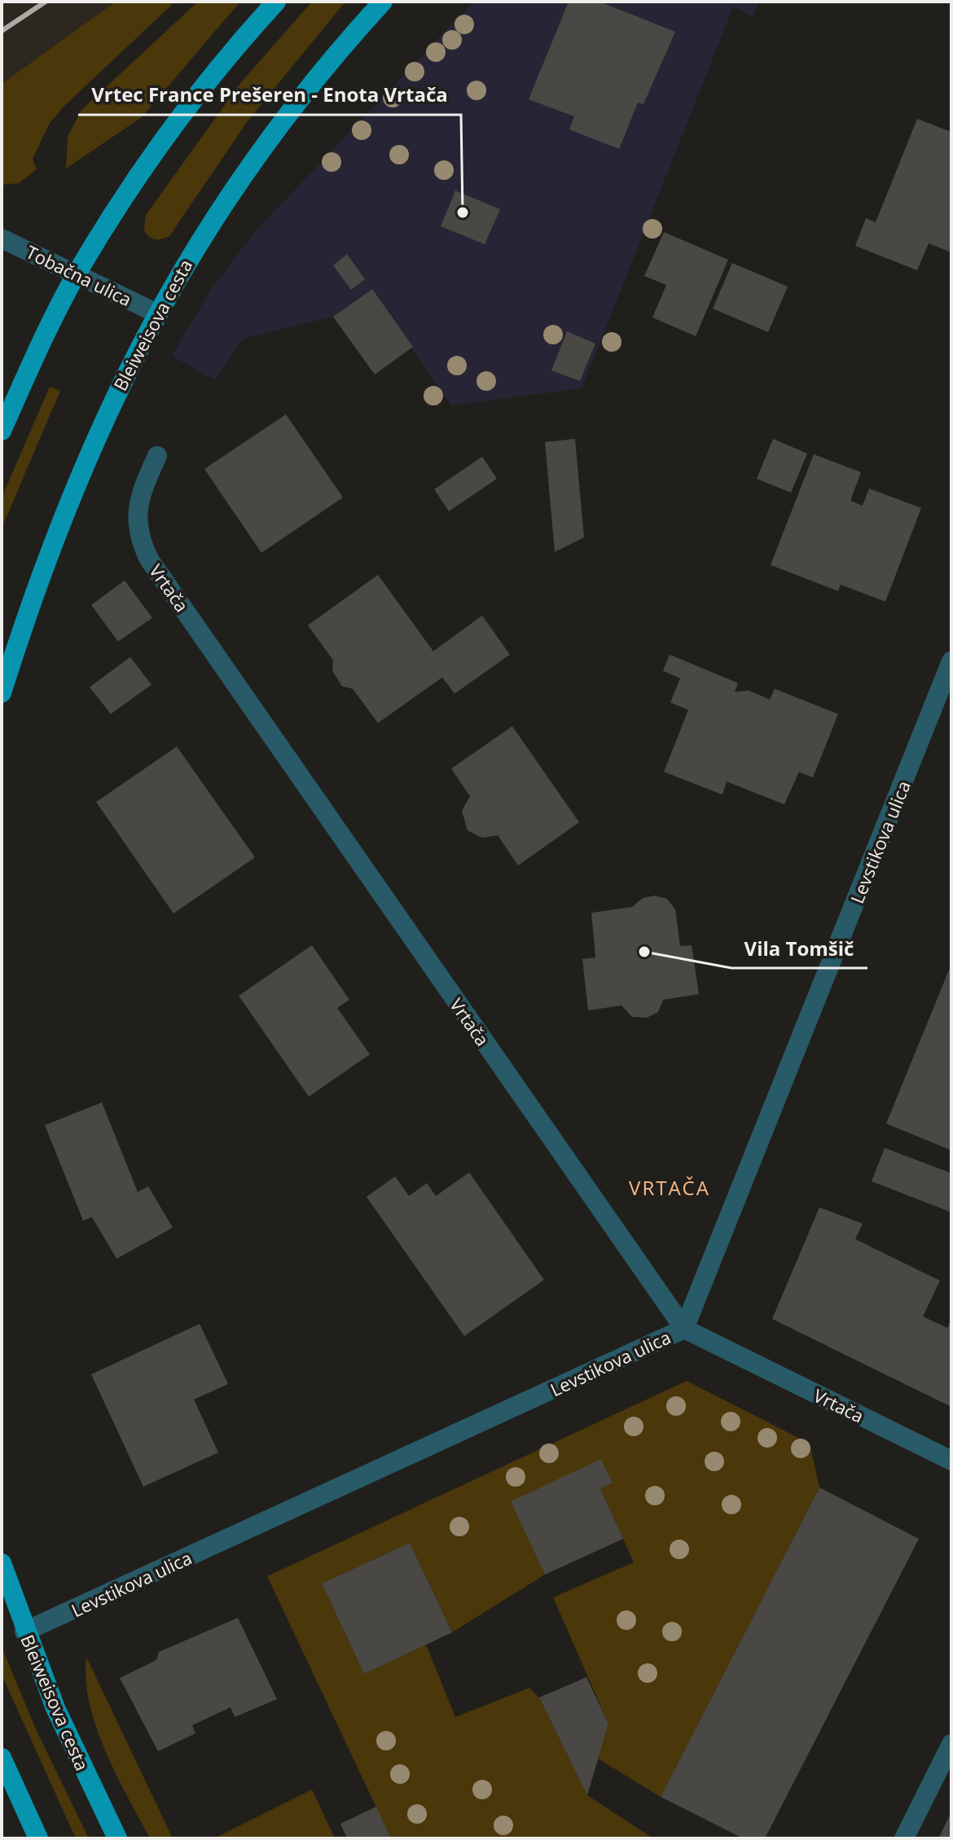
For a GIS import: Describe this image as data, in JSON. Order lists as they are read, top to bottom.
{
  "streets": {
    "main road": ["Bleiweisova cesta"],
    "street": ["Tobačna ulica", "Vrtača", "Levstikova ulica"]
  },
  "crossings": [
    ["Tobačna ulica", "Bleiweisova cesta"],
    ["Bleiweisova cesta", "Levstikova ulica"],
    ["Vrtača", "Levstikova ulica"]
  ],
  "districts": ["VRTAČA"],
  "places": ["Vrtec France Prešeren - Enota Vrtača", "Vila Tomšič"]
}
